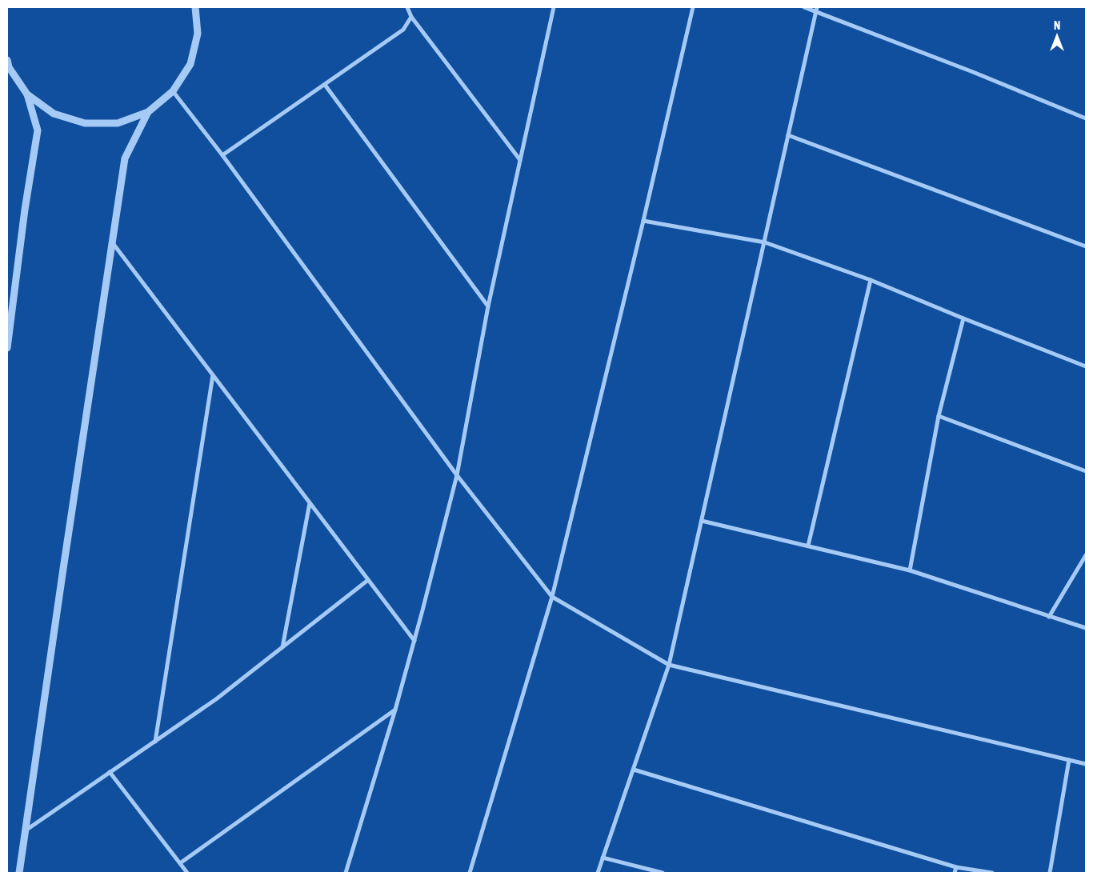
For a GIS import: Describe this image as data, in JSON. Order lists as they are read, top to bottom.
{
  "north": "top"
}
